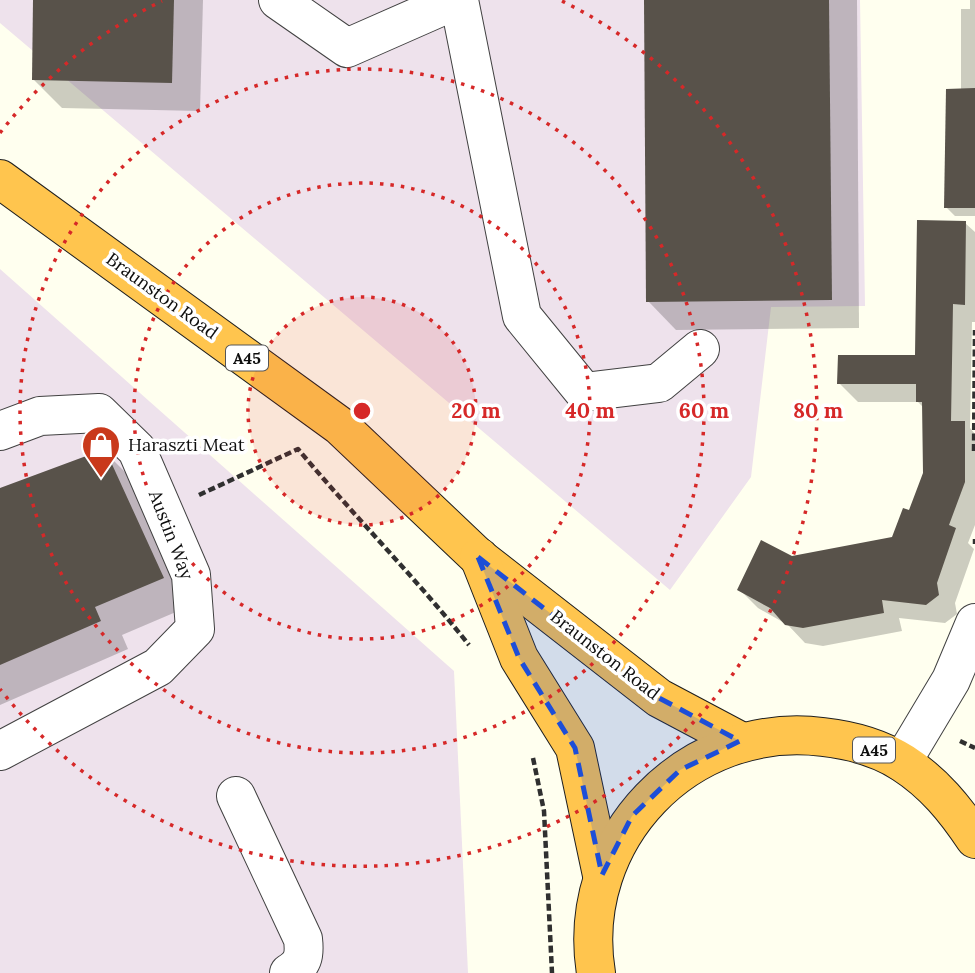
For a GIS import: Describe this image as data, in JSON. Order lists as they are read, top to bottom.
{
  "streets": {
    "highway": ["Braunston Road", "A45"],
    "street": ["Austin Way"]
  },
  "crossings": [
    ["Braunston Road", "A45"]
  ],
  "places": {
    "shop": ["Haraszti Meat"]
  },
  "rings": [
    "20 m",
    "40 m",
    "60 m",
    "80 m"
  ]
}
